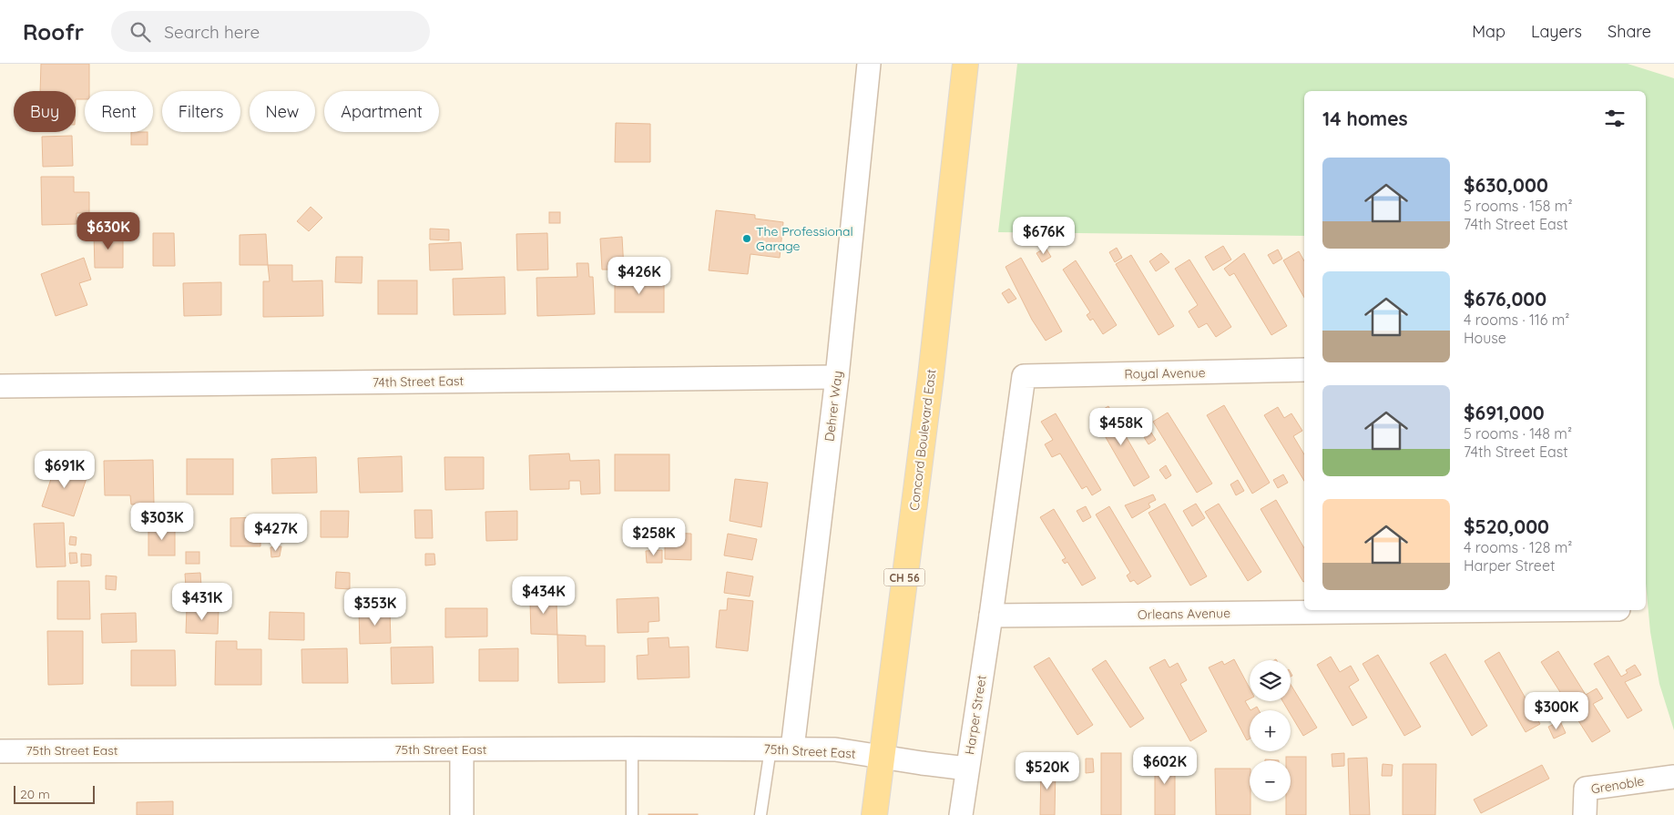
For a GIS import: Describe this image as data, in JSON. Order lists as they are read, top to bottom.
{
  "streets": {
    "main road": ["Concord Boulevard East", "CH 56"],
    "street": [
      "Royal Avenue",
      "74th Street East",
      "Dehrer Way",
      "Orleans Avenue",
      "Harper Street",
      "75th Street East",
      "Grenoble"
    ]
  },
  "crossings": [
    ["Royal Avenue", "Orleans Avenue"],
    ["Royal Avenue", "Harper Street"],
    ["74th Street East", "Dehrer Way"],
    ["Dehrer Way", "75th Street East"],
    ["Concord Boulevard East", "75th Street East"],
    ["Orleans Avenue", "Harper Street"],
    ["Harper Street", "75th Street East"]
  ],
  "places": ["The Professional Garage"],
  "scale_bar": "20 m",
  "page": {
    "header": "Roofr",
    "search": "Search here",
    "nav": ["Map", "Layers", "Share"],
    "chip": [
      "Buy",
      "Rent",
      "Filters",
      "New",
      "Apartment"
    ],
    "heading": "14 homes",
    "list": [
      {
        "name": "$630,000",
        "note": "5 rooms · 158 m² · 74th Street East"
      },
      {
        "name": "$676,000",
        "note": "4 rooms · 116 m² · House"
      },
      {
        "name": "$691,000",
        "note": "5 rooms · 148 m² · 74th Street East"
      },
      {
        "name": "$520,000",
        "note": "4 rooms · 128 m² · Harper Street"
      }
    ],
    "price": [
      "$630K",
      "$676K",
      "$426K",
      "$458K",
      "$691K",
      "$303K",
      "$427K",
      "$258K",
      "$434K",
      "$431K",
      "$353K",
      "$300K",
      "$602K",
      "$520K"
    ],
    "map_buttons": ["+", "−"],
    "scale": "20 m"
  }
}
